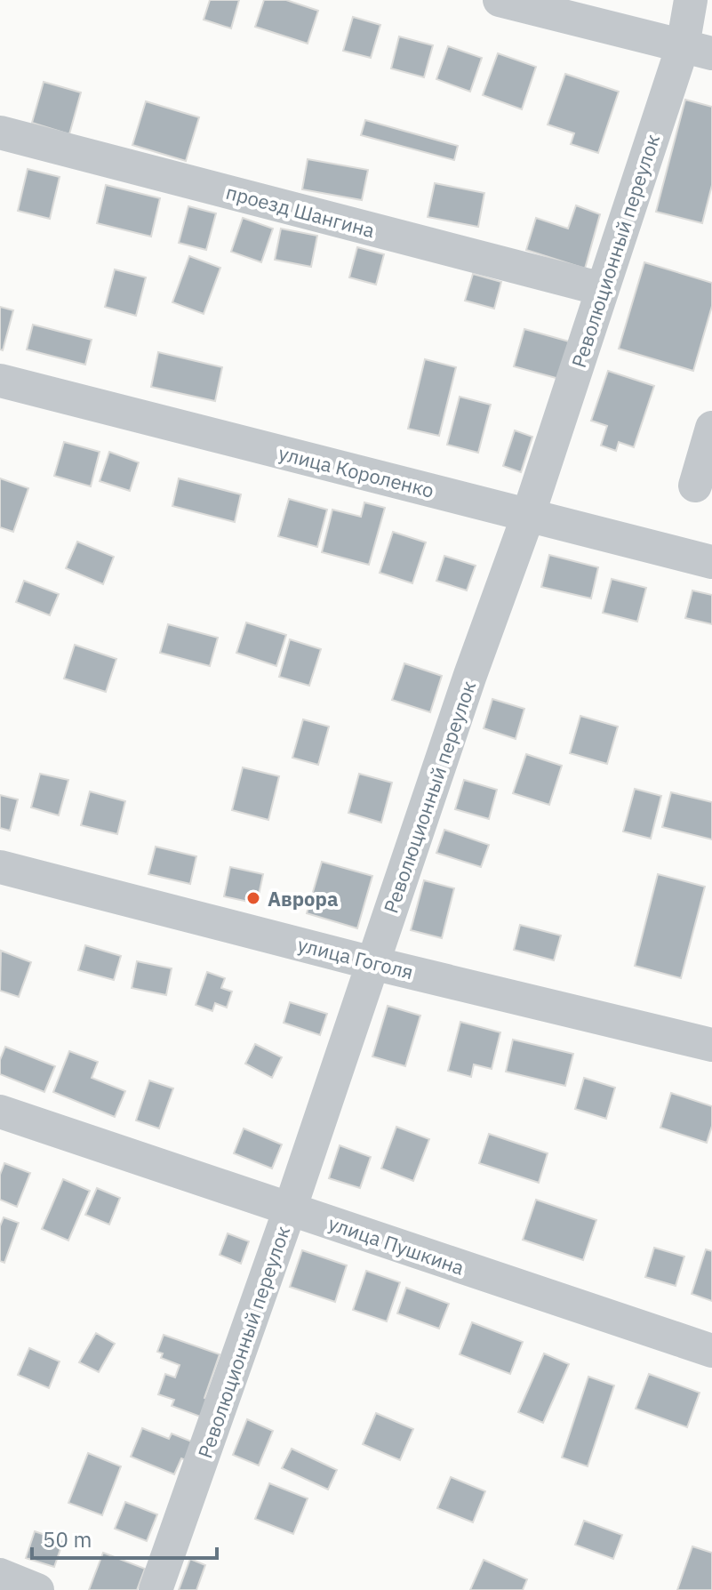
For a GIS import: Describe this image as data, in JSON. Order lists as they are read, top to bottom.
{
  "streets": {
    "street": [
      "проезд Шангина",
      "Революционный переулок",
      "улица Короленко",
      "улица Гоголя",
      "улица Пушкина"
    ]
  },
  "crossings": [
    ["проезд Шангина", "Революционный переулок"],
    ["Революционный переулок", "улица Короленко"],
    ["Революционный переулок", "улица Гоголя"],
    ["Революционный переулок", "улица Пушкина"]
  ],
  "places": ["Аврора"],
  "scale_bar": "50 m"
}
